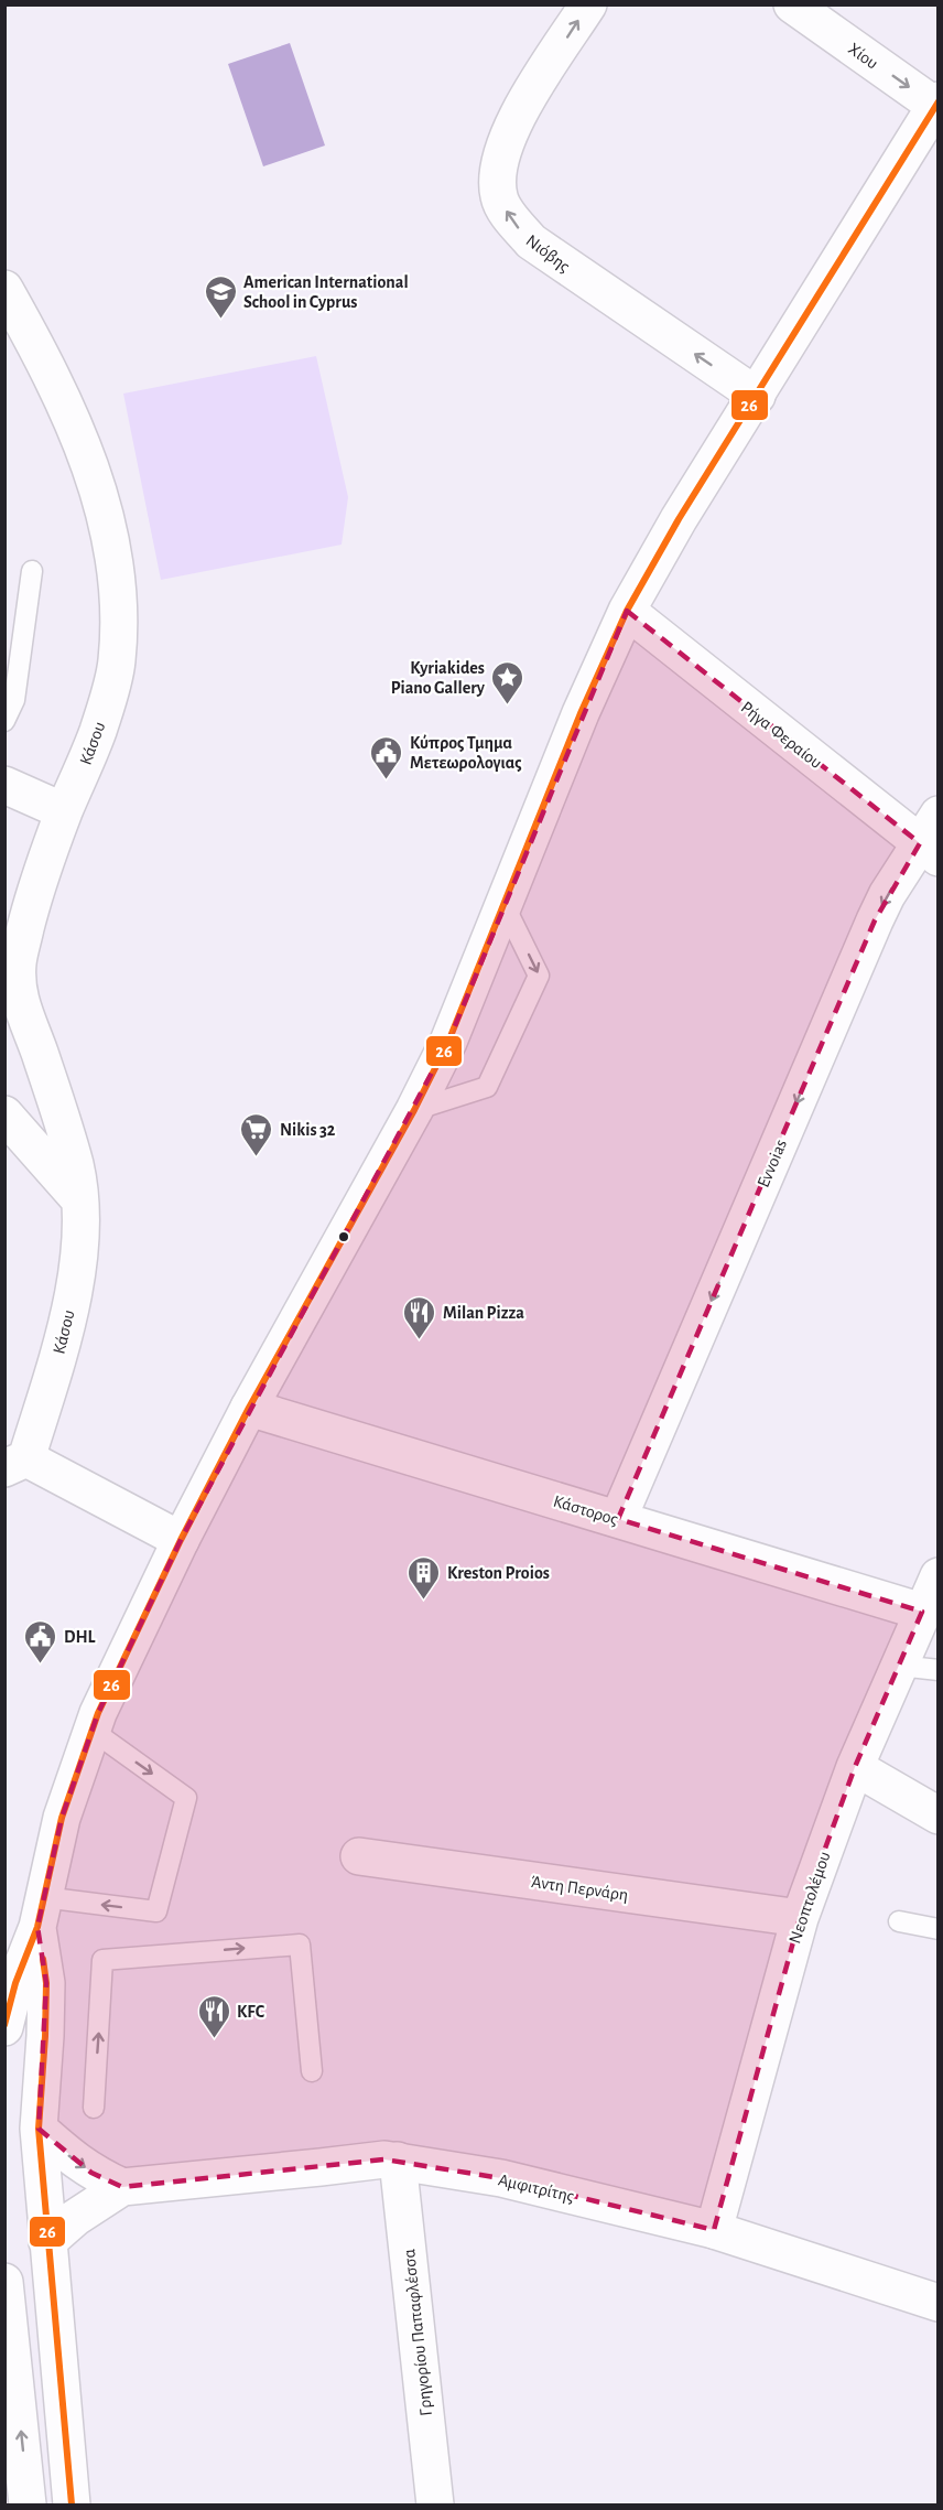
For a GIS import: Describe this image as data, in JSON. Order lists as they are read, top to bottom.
{
  "streets": {
    "street": [
      "Χίου",
      "Νιόβης",
      "Ρήγα Φεραίου",
      "Κάσου",
      "Evvoias",
      "Κάστορος",
      "Άντη Περνάρη",
      "Νεοπτολέμου",
      "Αμφιτρίτης",
      "Γρηγορίου Παπαφλέσσα"
    ]
  },
  "crossings": [
    ["Ρήγα Φεραίου", "Evvoias"],
    ["Evvoias", "Κάστορος"],
    ["Κάστορος", "Νεοπτολέμου"],
    ["Άντη Περνάρη", "Νεοπτολέμου"],
    ["Νεοπτολέμου", "Αμφιτρίτης"],
    ["Αμφιτρίτης", "Γρηγορίου Παπαφλέσσα"]
  ],
  "one_way": ["Χίου", "Evvoias"],
  "places": {
    "school or university": ["American International School in Cyprus"],
    "place": ["Kyriakides Piano Gallery"],
    "public building": ["Κύπρος Τμημα Μετεωρολογιας", "DHL"],
    "supermarket": ["Nikis 32"],
    "restaurant": ["Milan Pizza", "KFC"],
    "building": ["Kreston Proios"]
  },
  "lines": ["transit line 26"]
}
